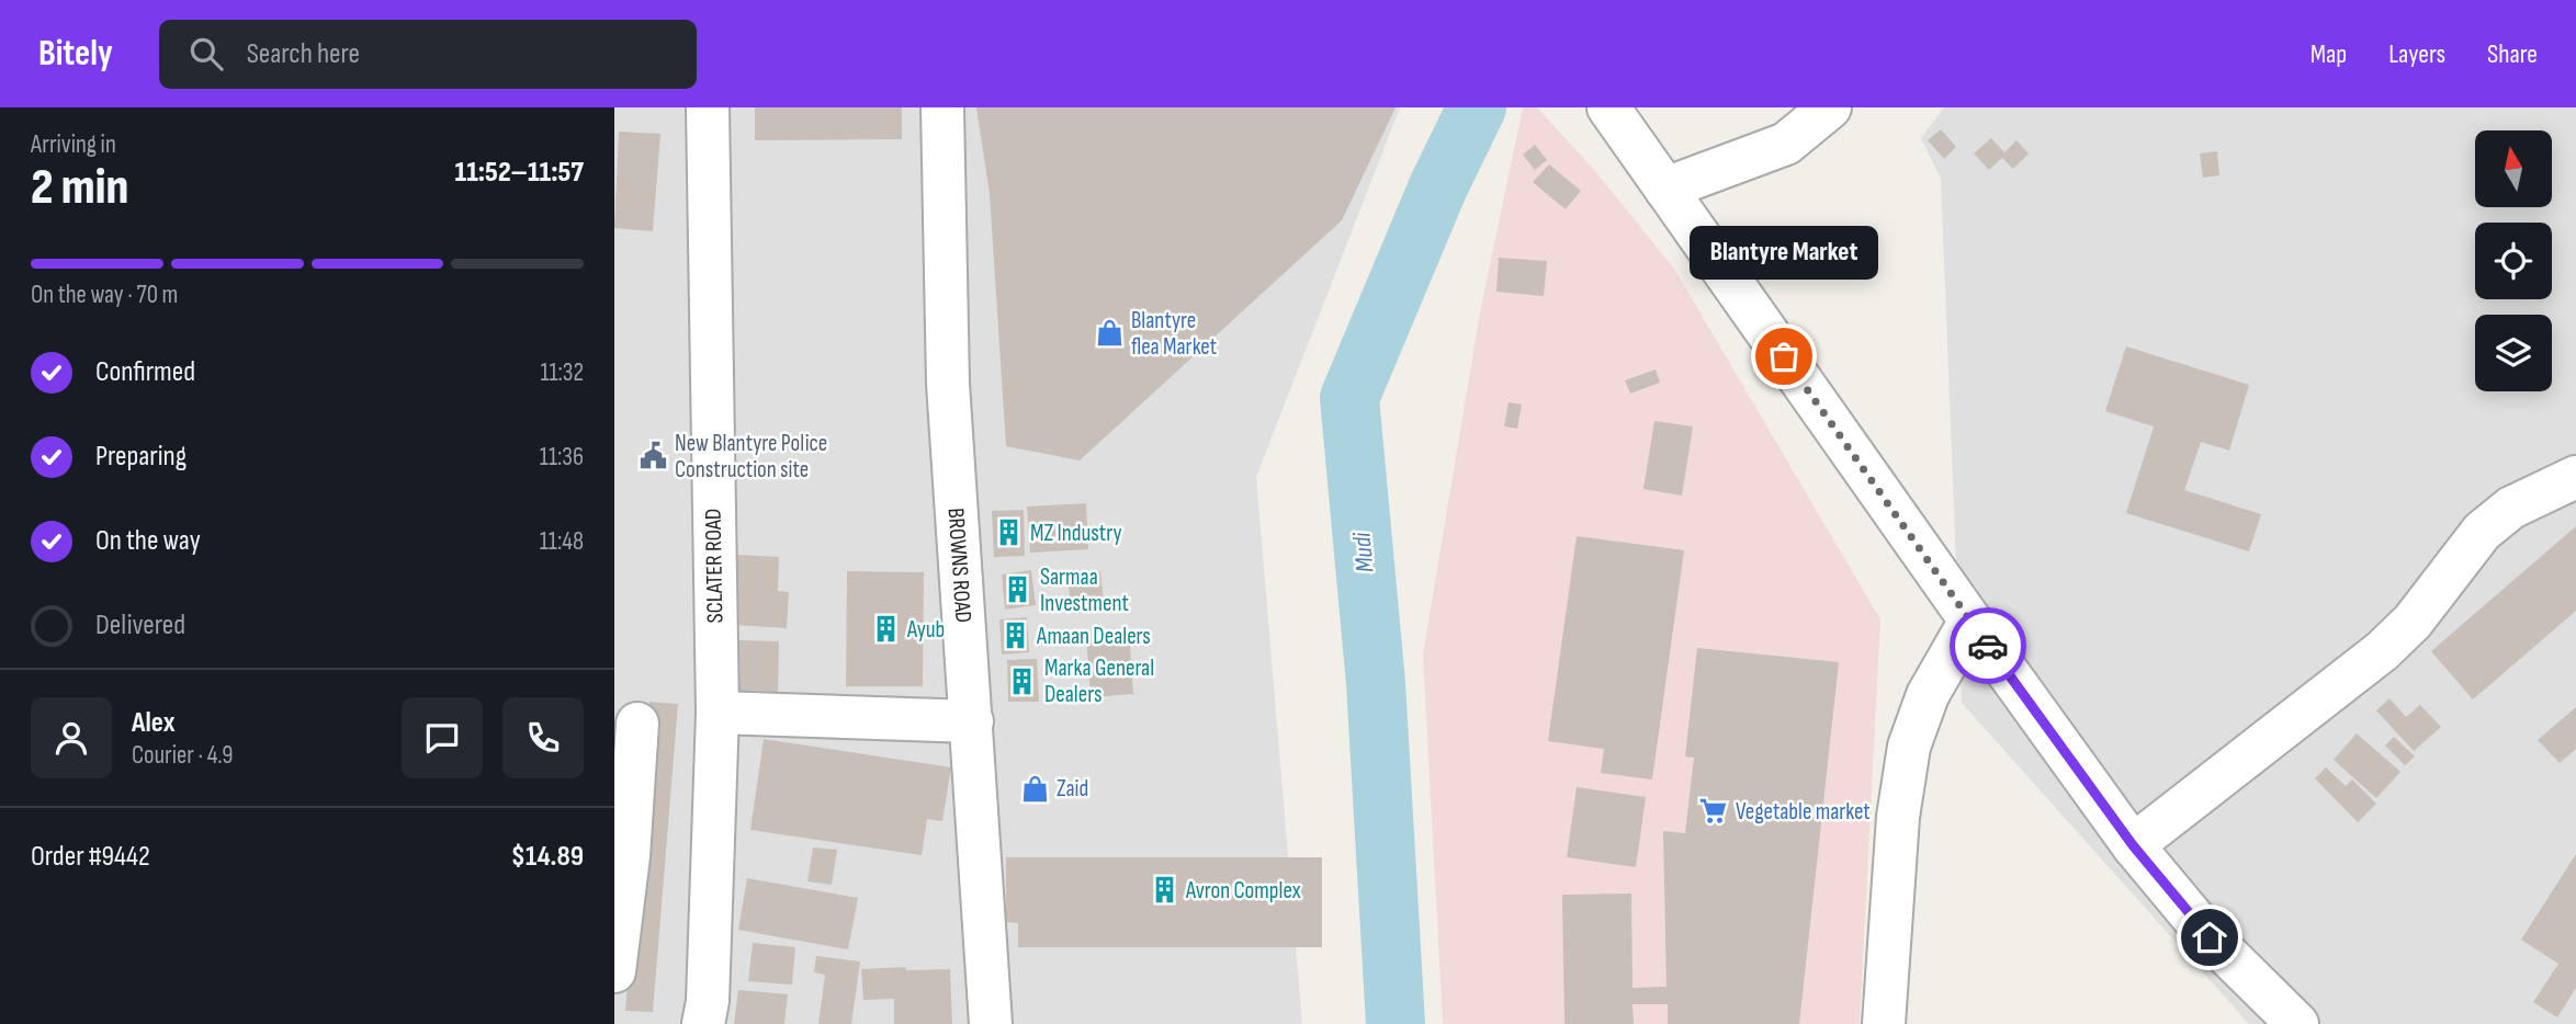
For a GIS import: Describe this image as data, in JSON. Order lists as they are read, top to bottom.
{
  "streets": {
    "street": ["SCLATER ROAD", "BROWNS ROAD"]
  },
  "water": ["Mudi"],
  "places": {
    "shop": ["Blantyre flea Market", "Zaid"],
    "other": ["Blantyre Market"],
    "public building": ["New Blantyre Police Construction site"],
    "building": [
      "MZ Industry",
      "Sarmaa Investment",
      "Ayub",
      "Amaan Dealers",
      "Marka General Dealers",
      "Avron Complex"
    ],
    "supermarket": ["Vegetable market"]
  },
  "north": "top",
  "page": {
    "header": "Bitely",
    "search": "Search here",
    "nav": ["Map", "Layers", "Share"],
    "heading": ["2 min", "Arriving in", "11:52–11:57"],
    "panel": [
      "Alex",
      "Courier · 4.9",
      "Order #9442",
      "$14.89"
    ],
    "bubble": "Blantyre Market",
    "bar": "On the way · 70 m",
    "list": [
      ["Confirmed", "11:32"],
      ["Preparing", "11:36"],
      ["On the way", "11:48"],
      "Delivered"
    ]
  }
}
